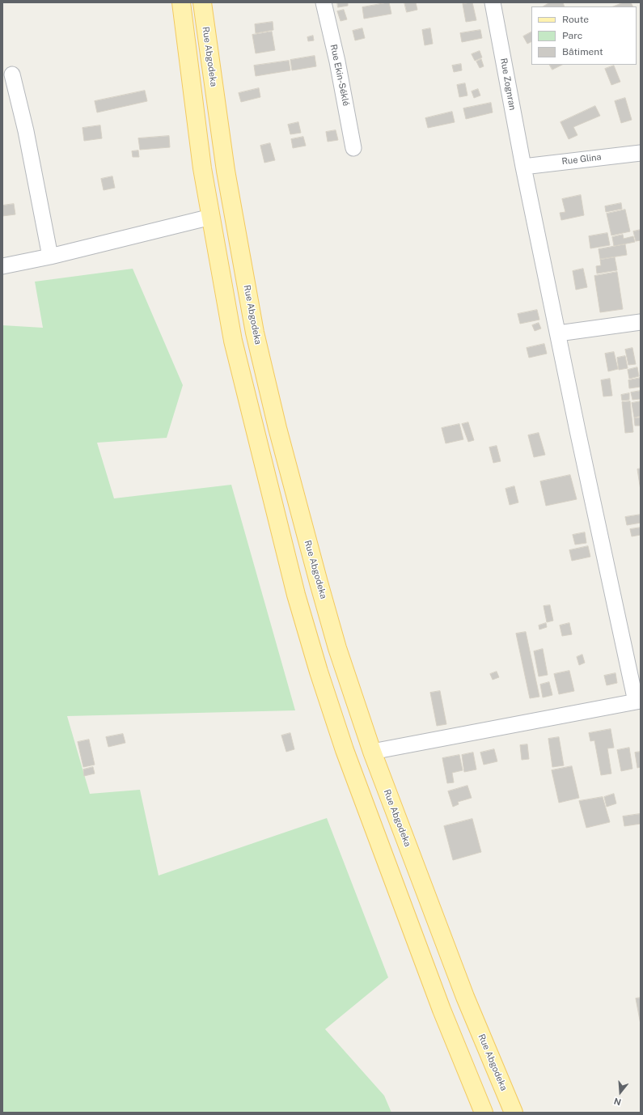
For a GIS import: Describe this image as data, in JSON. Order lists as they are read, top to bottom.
{
  "streets": {
    "main road": ["Rue Abgodeka"],
    "street": ["Rue Ekin-Séklé", "Rue Zognran", "Rue Glina"]
  },
  "crossings": [
    ["Rue Zognran", "Rue Glina"]
  ],
  "legend": ["Route", "Parc", "Bâtiment"],
  "north": "bottom"
}
